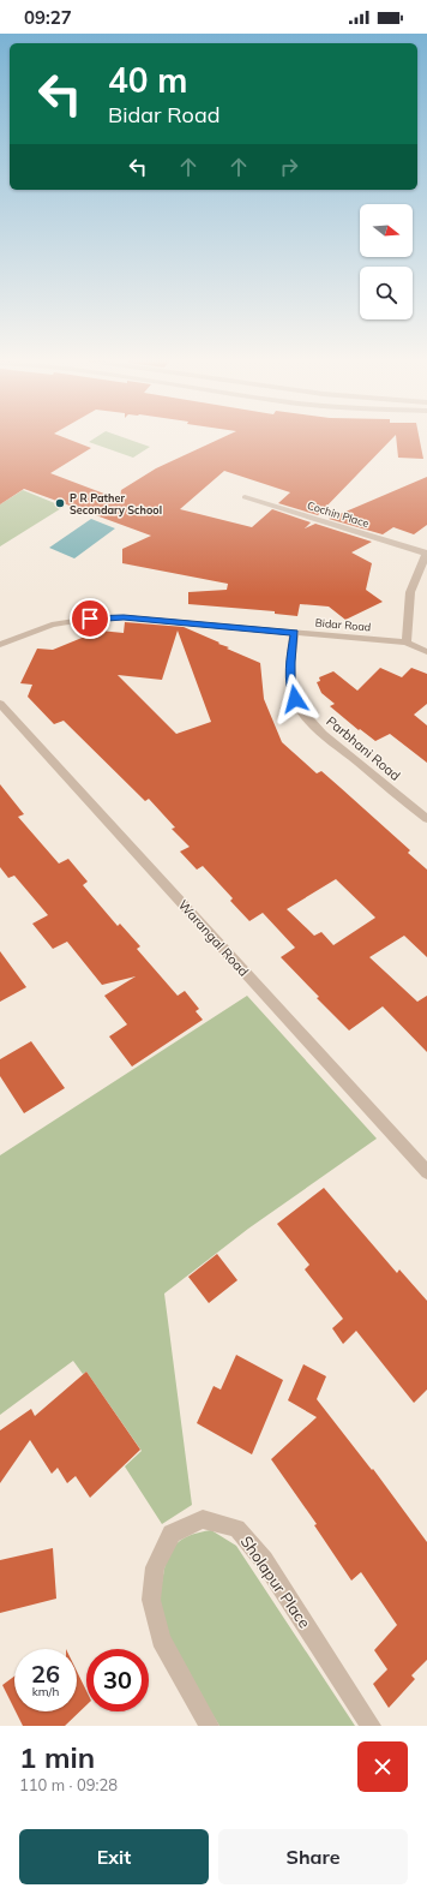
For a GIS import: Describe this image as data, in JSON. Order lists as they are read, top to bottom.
{
  "streets": {
    "street": [
      "Cochin Place",
      "Bidar Road",
      "Parbhani Road",
      "Warangal Road",
      "Sholapur Place"
    ]
  },
  "crossings": [
    ["Bidar Road", "Parbhani Road"]
  ],
  "places": ["P R Pather Secondary School"],
  "north": "right",
  "page": {
    "status": "09:27",
    "turn": ["40 m", "Bidar Road"],
    "speed": "26 km/h",
    "limit": "30",
    "heading": ["1 min", "110 m · 09:28"],
    "buttons": ["Exit", "Share"]
  }
}
